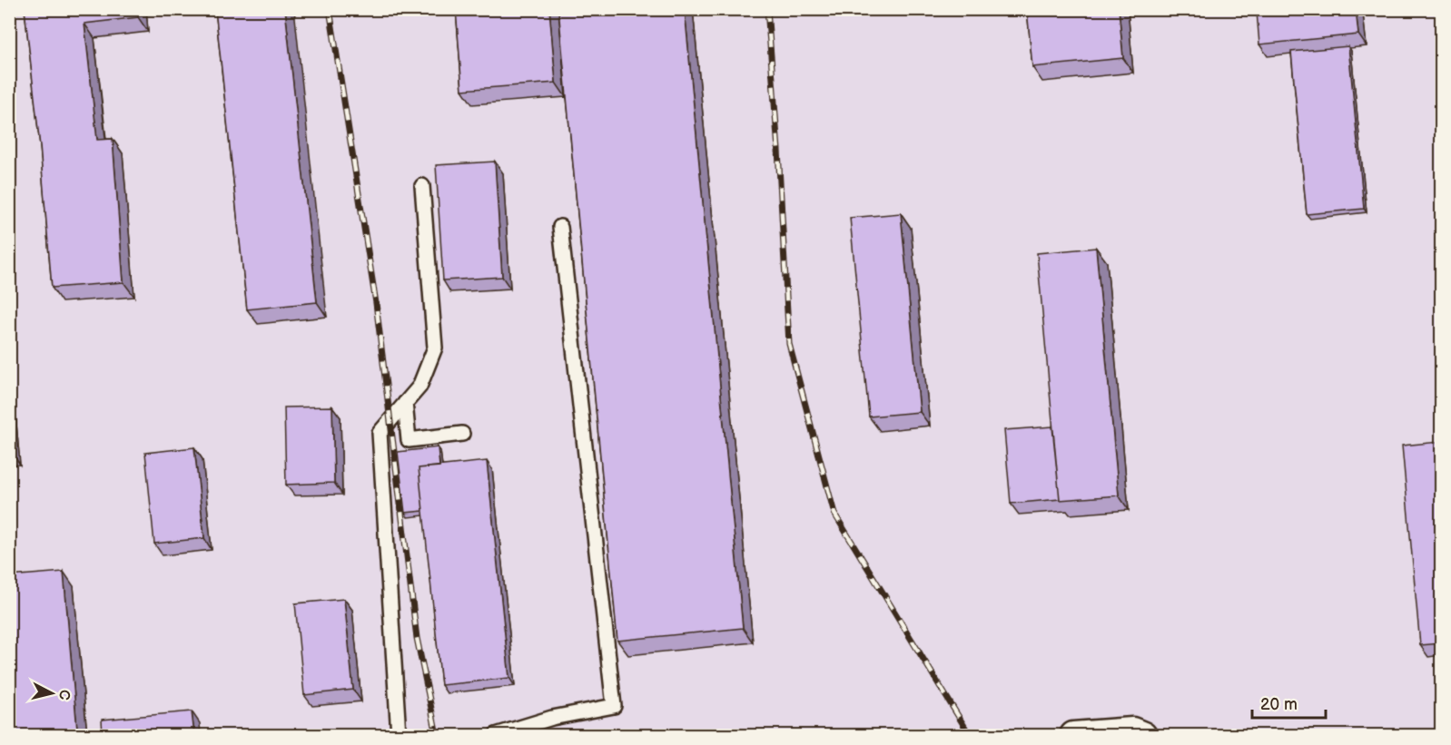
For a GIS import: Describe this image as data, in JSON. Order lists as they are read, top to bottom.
{
  "scale_bar": "20 m",
  "north": "right"
}
